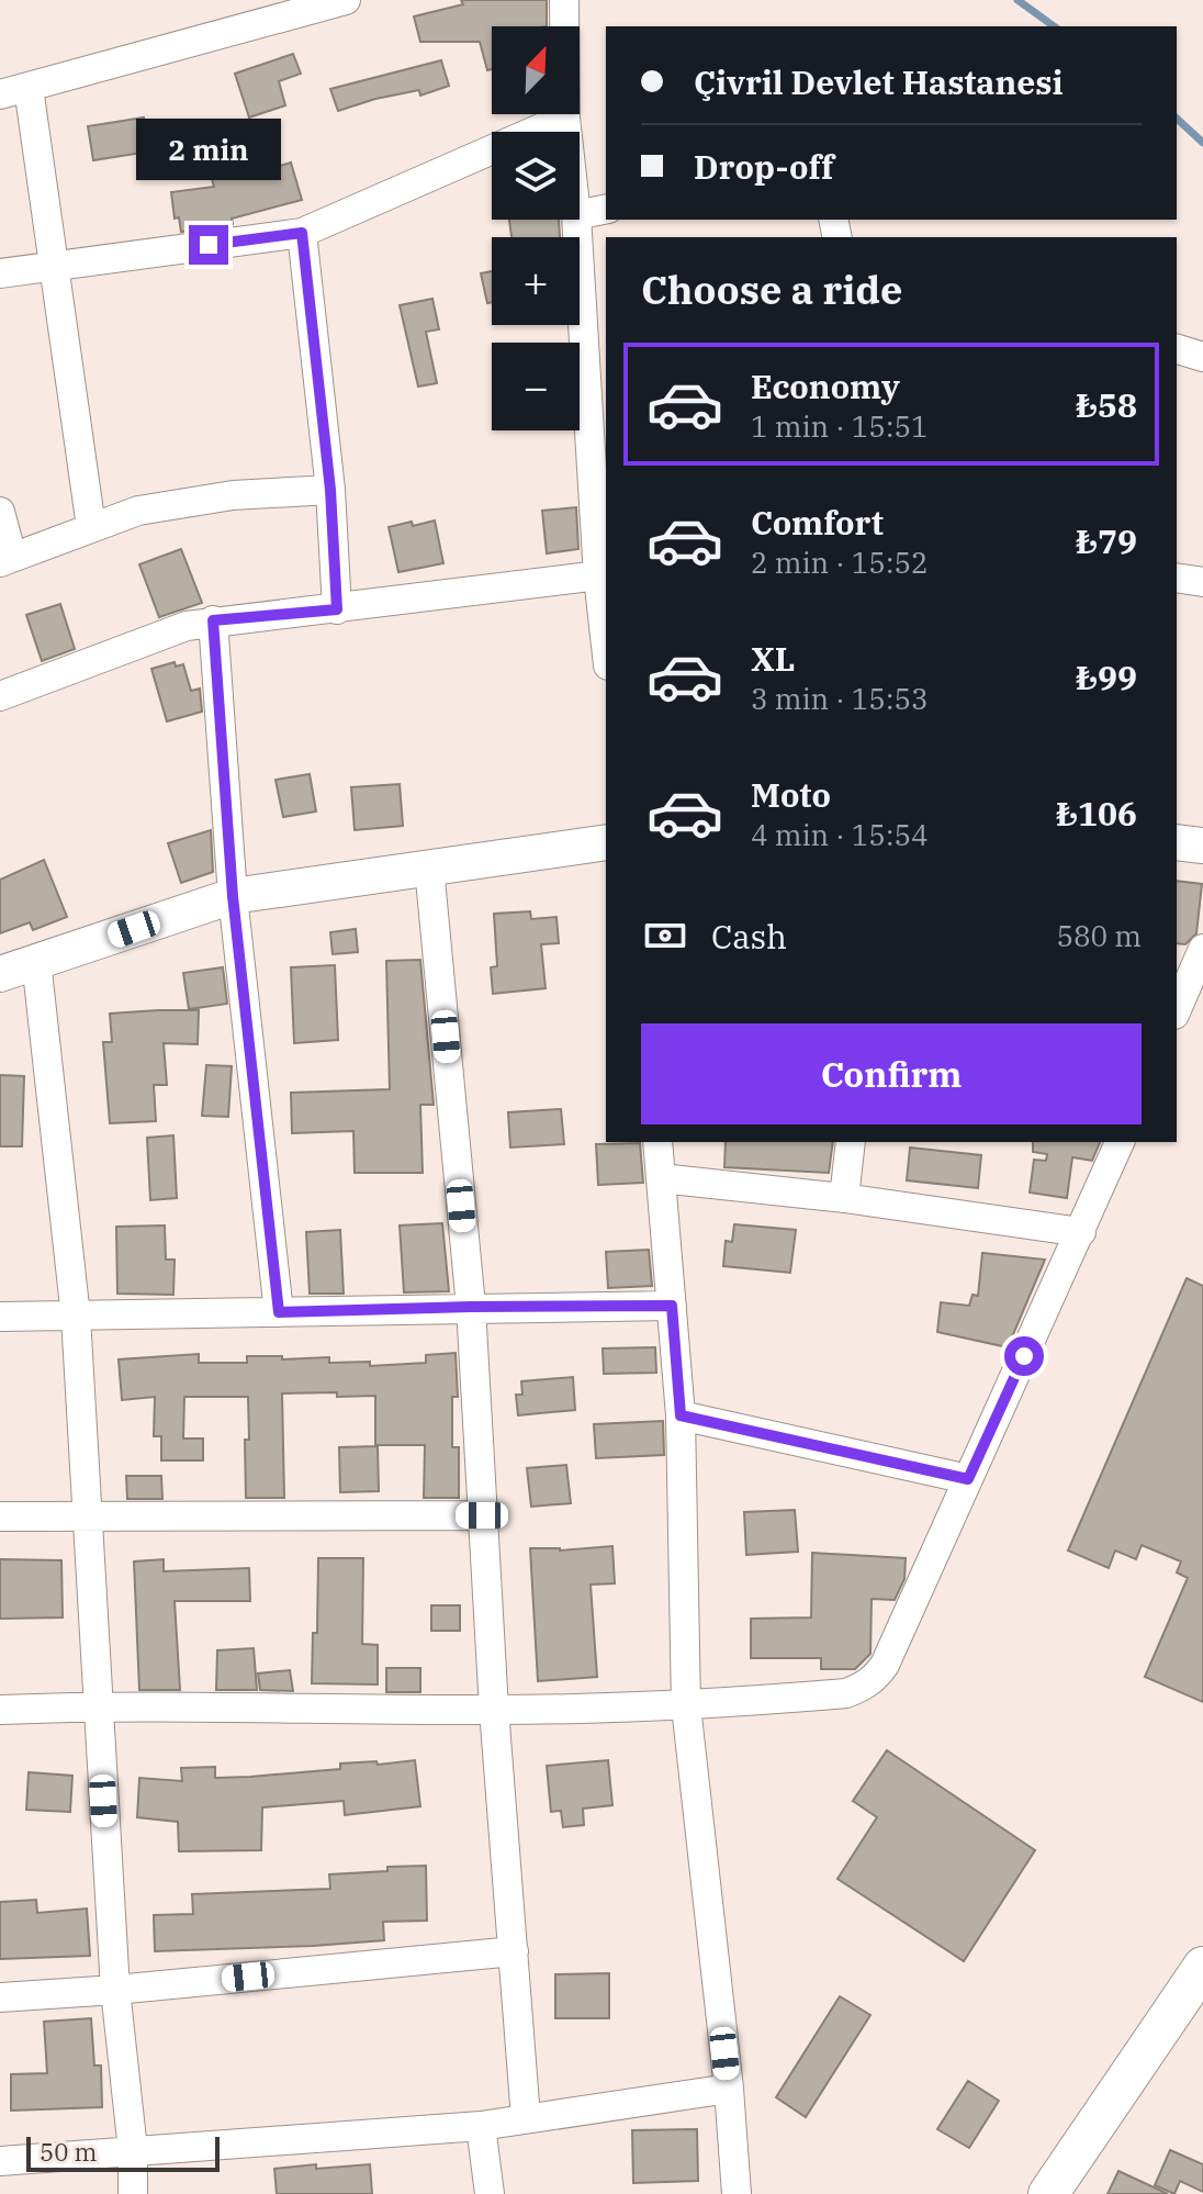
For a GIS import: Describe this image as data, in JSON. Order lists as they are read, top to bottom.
{
  "scale_bar": "50 m",
  "north": "top right",
  "page": {
    "map_buttons": ["+", "−"],
    "banner": ["Çivril Devlet Hastanesi", "Drop-off"],
    "bubble": "2 min",
    "heading": "Choose a ride",
    "list": [
      {
        "name": "Economy",
        "note": "1 min · 15:51",
        "value": "₺58"
      },
      {
        "name": "Comfort",
        "note": "2 min · 15:52",
        "value": "₺79"
      },
      {
        "name": "XL",
        "note": "3 min · 15:53",
        "value": "₺99"
      },
      {
        "name": "Moto",
        "note": "4 min · 15:54",
        "value": "₺106"
      }
    ],
    "pay": ["Cash", "580 m"],
    "buttons": "Confirm",
    "scale": "50 m"
  }
}
